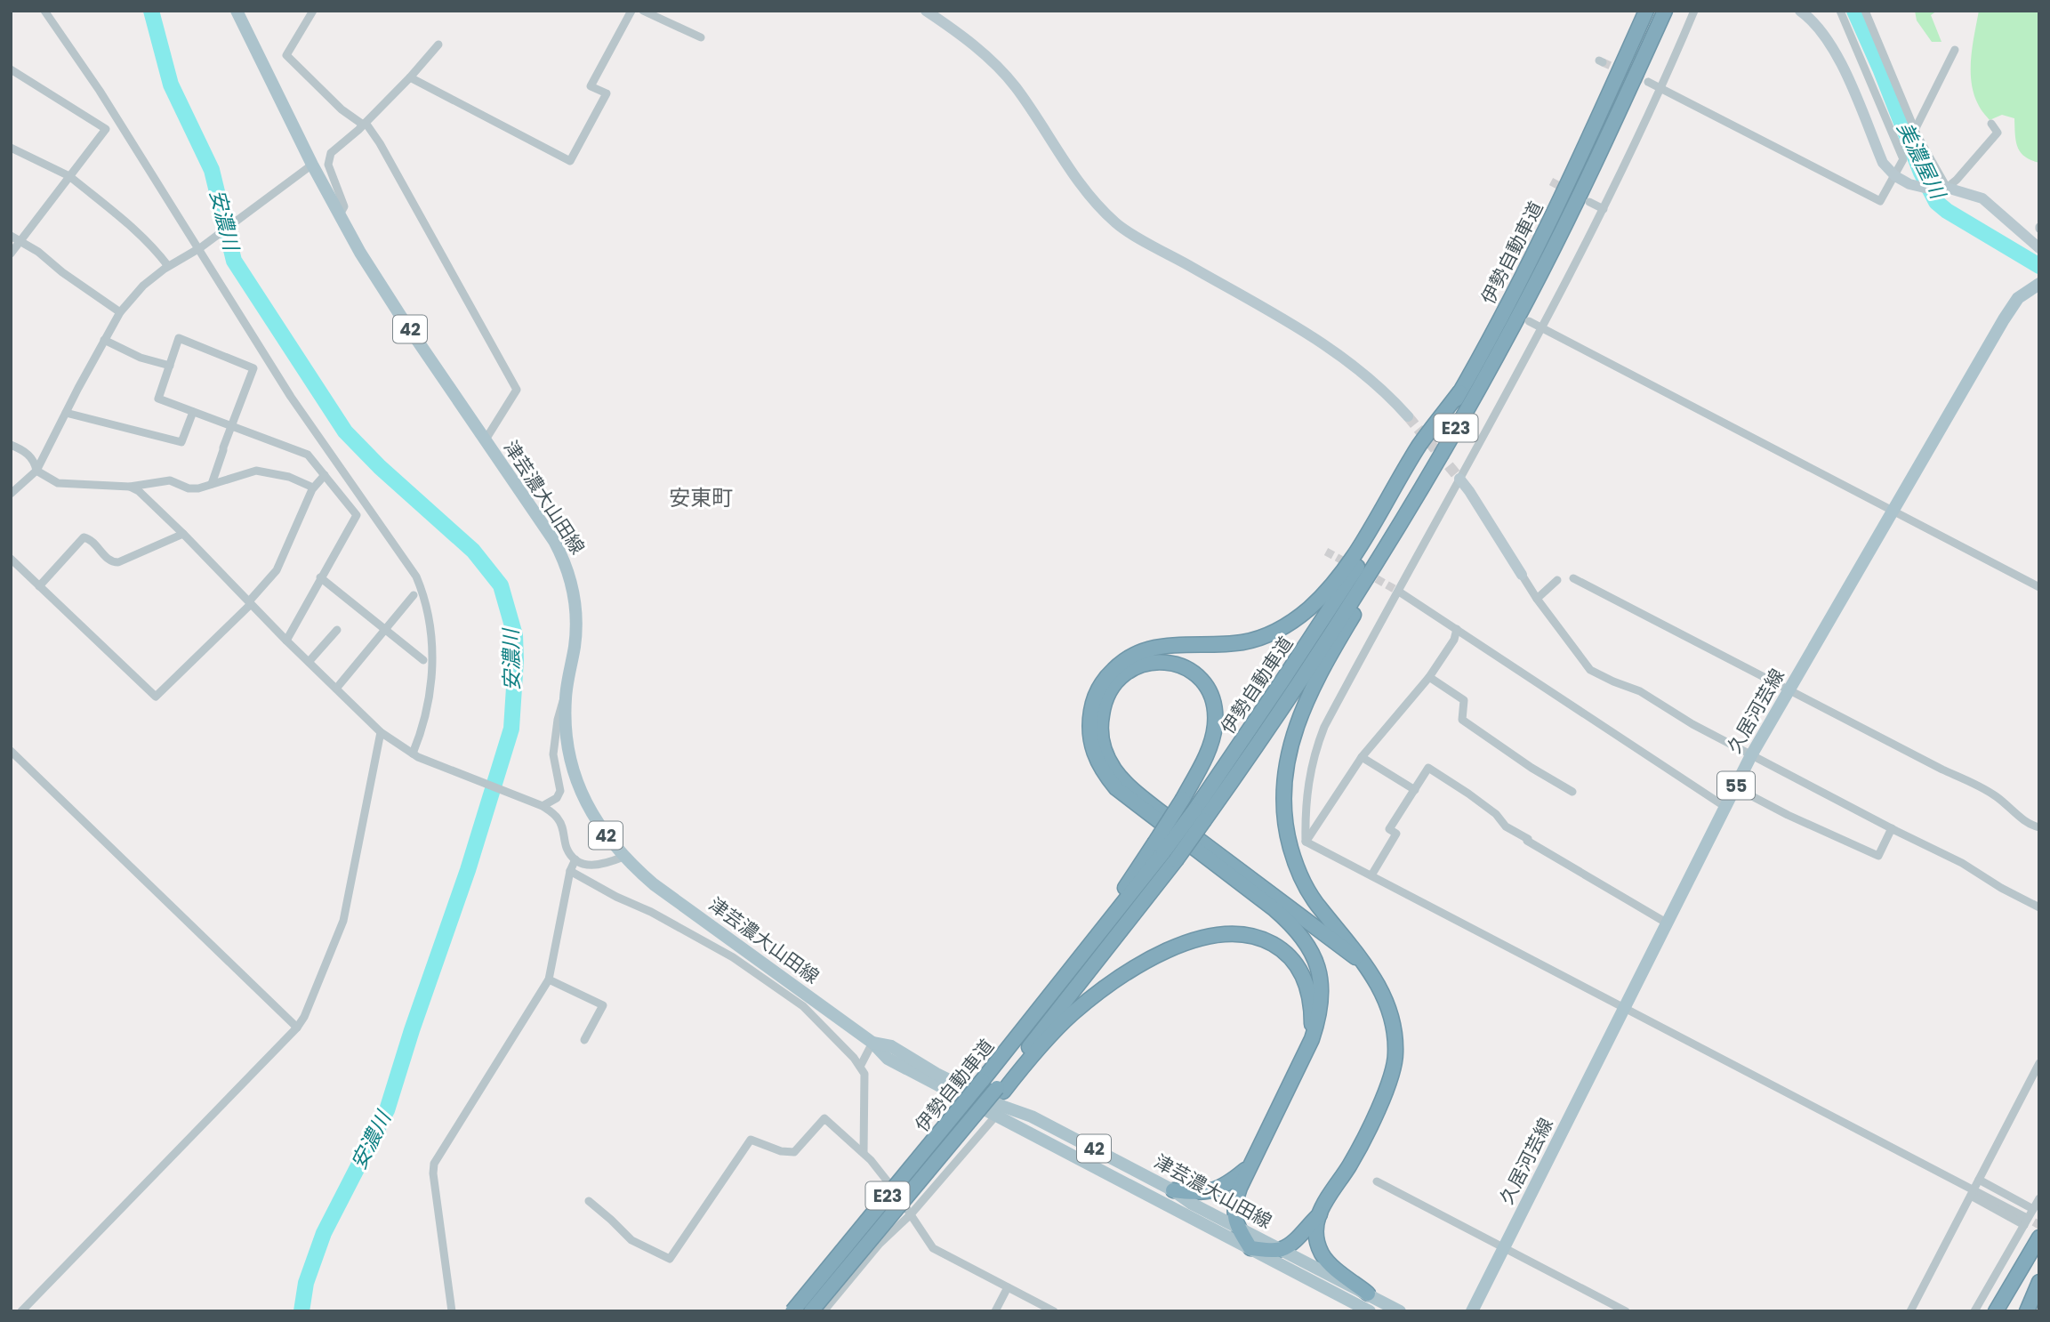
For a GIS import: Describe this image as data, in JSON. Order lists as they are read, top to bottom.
{
  "streets": {
    "highway": ["伊勢自動車道", "E23"],
    "main road": [
      "42",
      "津芸濃大山田線",
      "久居河芸線",
      "55"
    ]
  },
  "districts": ["安東町"],
  "water": ["美濃屋川", "安濃川"]
}
